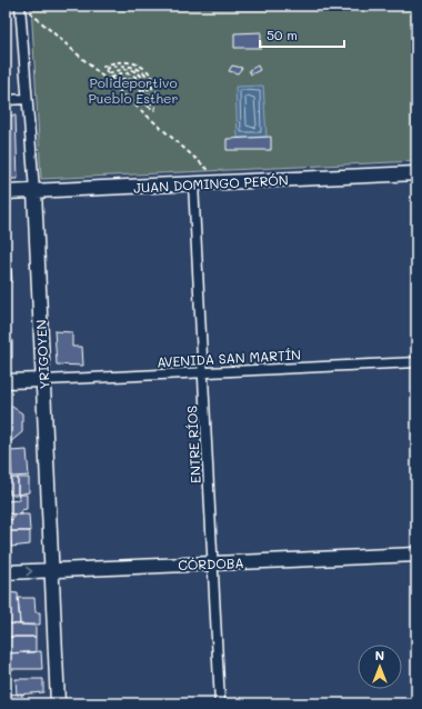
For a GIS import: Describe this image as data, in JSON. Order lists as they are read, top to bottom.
{
  "streets": {
    "street": [
      "JUAN DOMINGO PERÓN",
      "YRIGOYEN",
      "AVENIDA SAN MARTÍN",
      "ENTRE RÍOS",
      "CÓRDOBA"
    ]
  },
  "crossings": [
    ["JUAN DOMINGO PERÓN", "YRIGOYEN"],
    ["JUAN DOMINGO PERÓN", "ENTRE RÍOS"],
    ["YRIGOYEN", "AVENIDA SAN MARTÍN"],
    ["YRIGOYEN", "CÓRDOBA"],
    ["AVENIDA SAN MARTÍN", "ENTRE RÍOS"],
    ["ENTRE RÍOS", "CÓRDOBA"]
  ],
  "parks": ["Polideportivo Pueblo Esther"],
  "scale_bar": "50 m",
  "north": "top"
}
